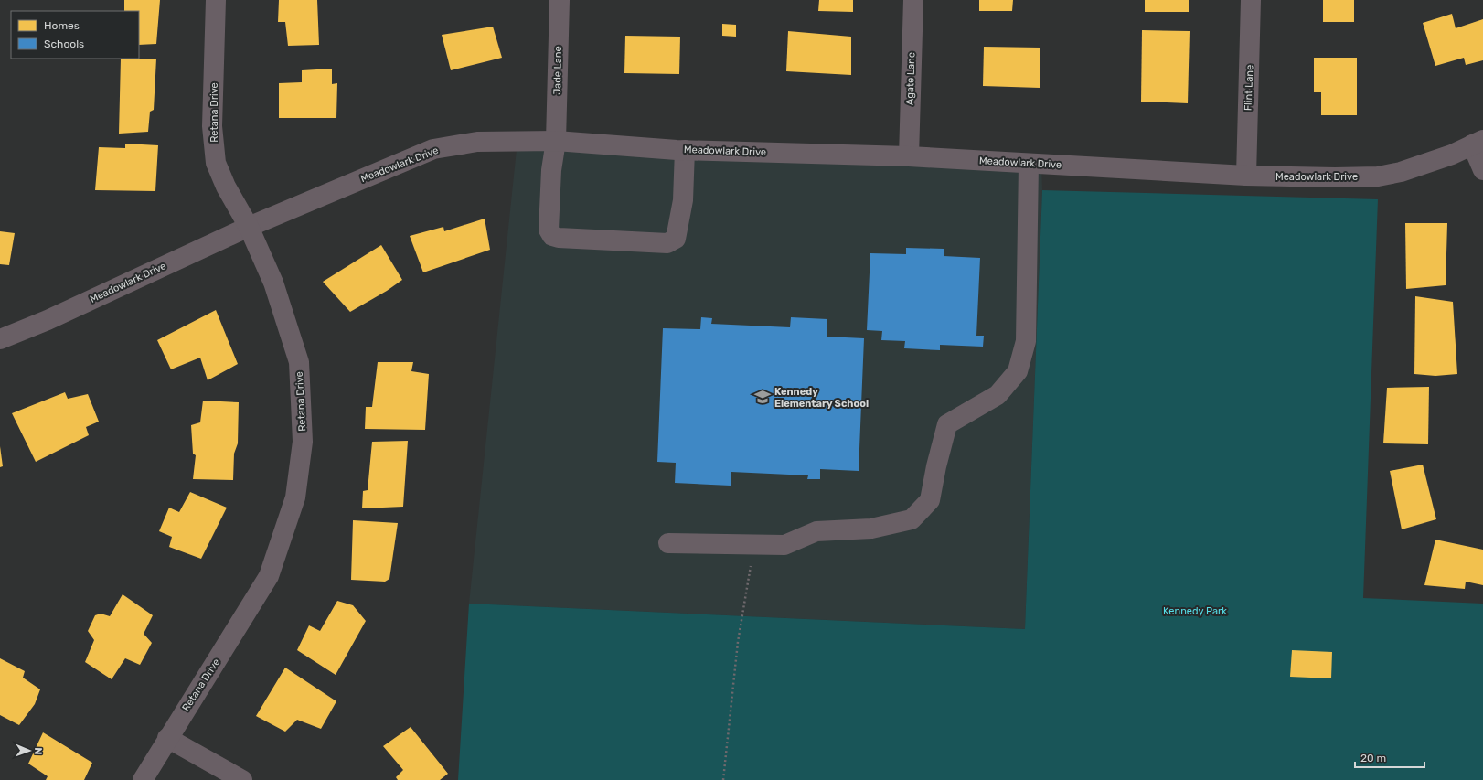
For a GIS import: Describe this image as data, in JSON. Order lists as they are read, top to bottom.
{
  "streets": {
    "street": [
      "Jade Lane",
      "Agate Lane",
      "Flint Lane",
      "Retana Drive",
      "Meadowlark Drive"
    ]
  },
  "crossings": [
    ["Jade Lane", "Meadowlark Drive"],
    ["Agate Lane", "Meadowlark Drive"],
    ["Flint Lane", "Meadowlark Drive"],
    ["Retana Drive", "Meadowlark Drive"]
  ],
  "parks": ["Kennedy Park"],
  "places": {
    "school or university": ["Kennedy Elementary School"]
  },
  "legend": ["Homes", "Schools"],
  "scale_bar": "20 m",
  "north": "right"
}
